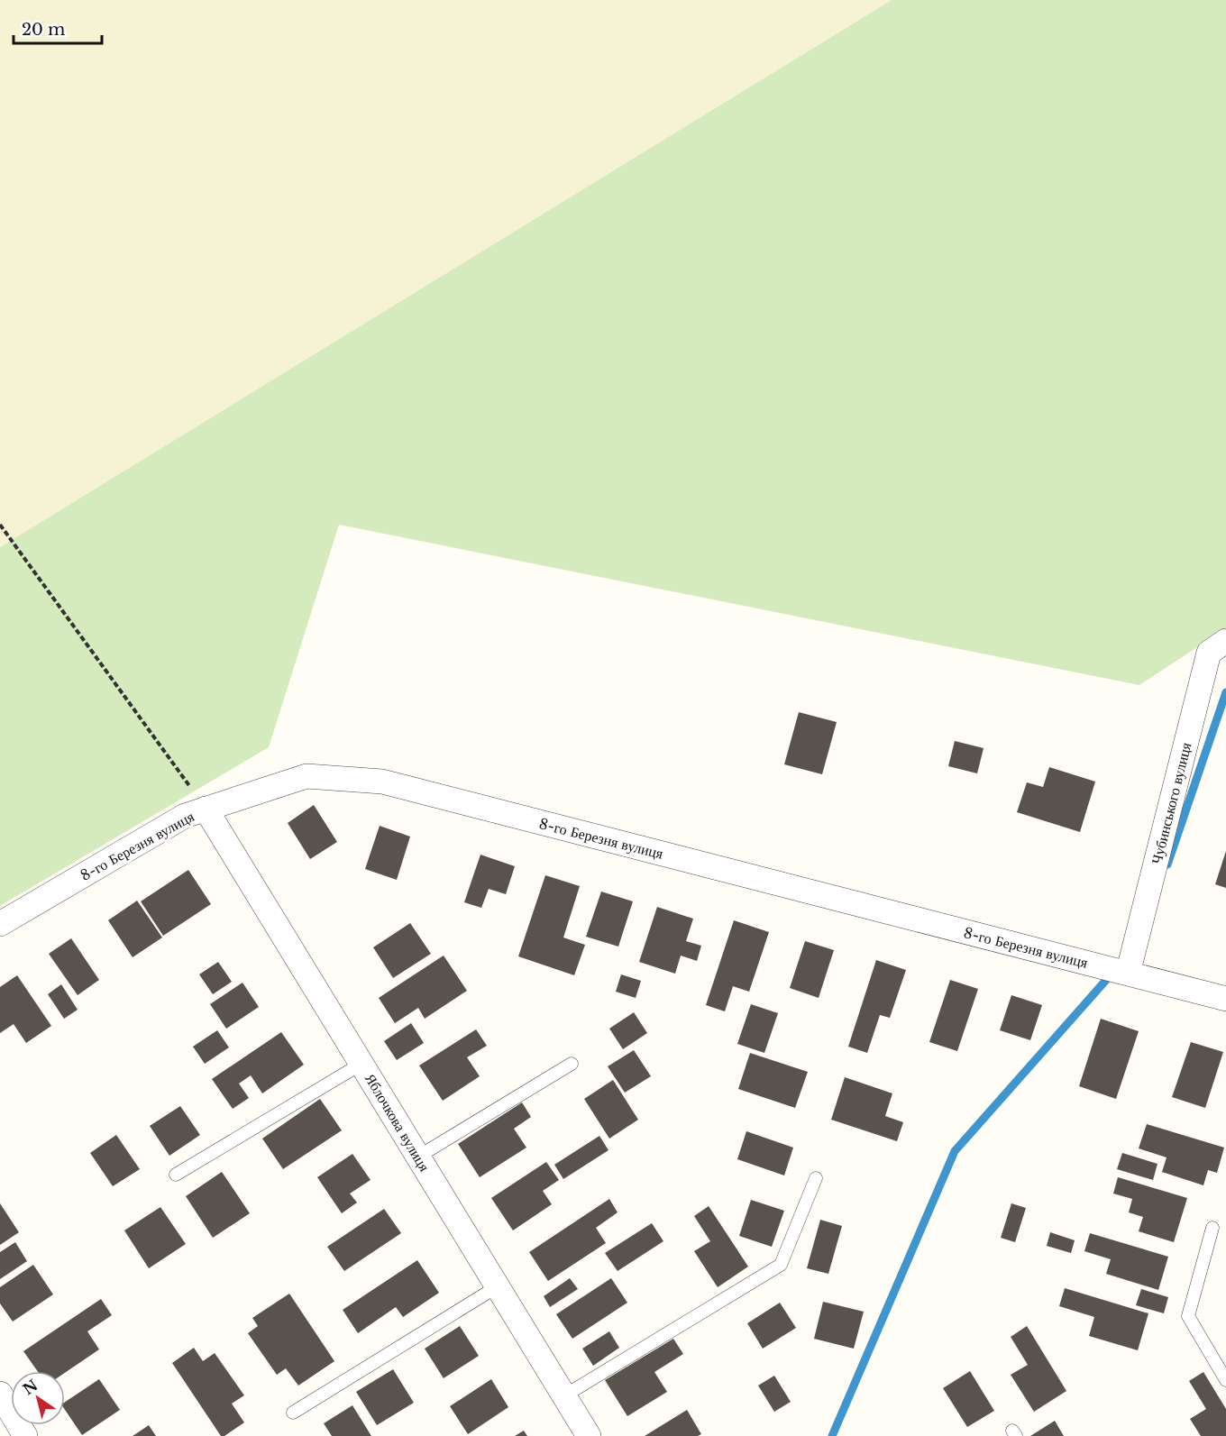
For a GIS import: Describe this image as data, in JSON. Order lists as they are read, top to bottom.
{
  "streets": {
    "street": ["Чубинського вулиця", "8-го Березня вулиця", "Яблочкова вулиця"]
  },
  "crossings": [
    ["Чубинського вулиця", "8-го Березня вулиця"],
    ["8-го Березня вулиця", "Яблочкова вулиця"]
  ],
  "scale_bar": "20 m",
  "north": "top left"
}
